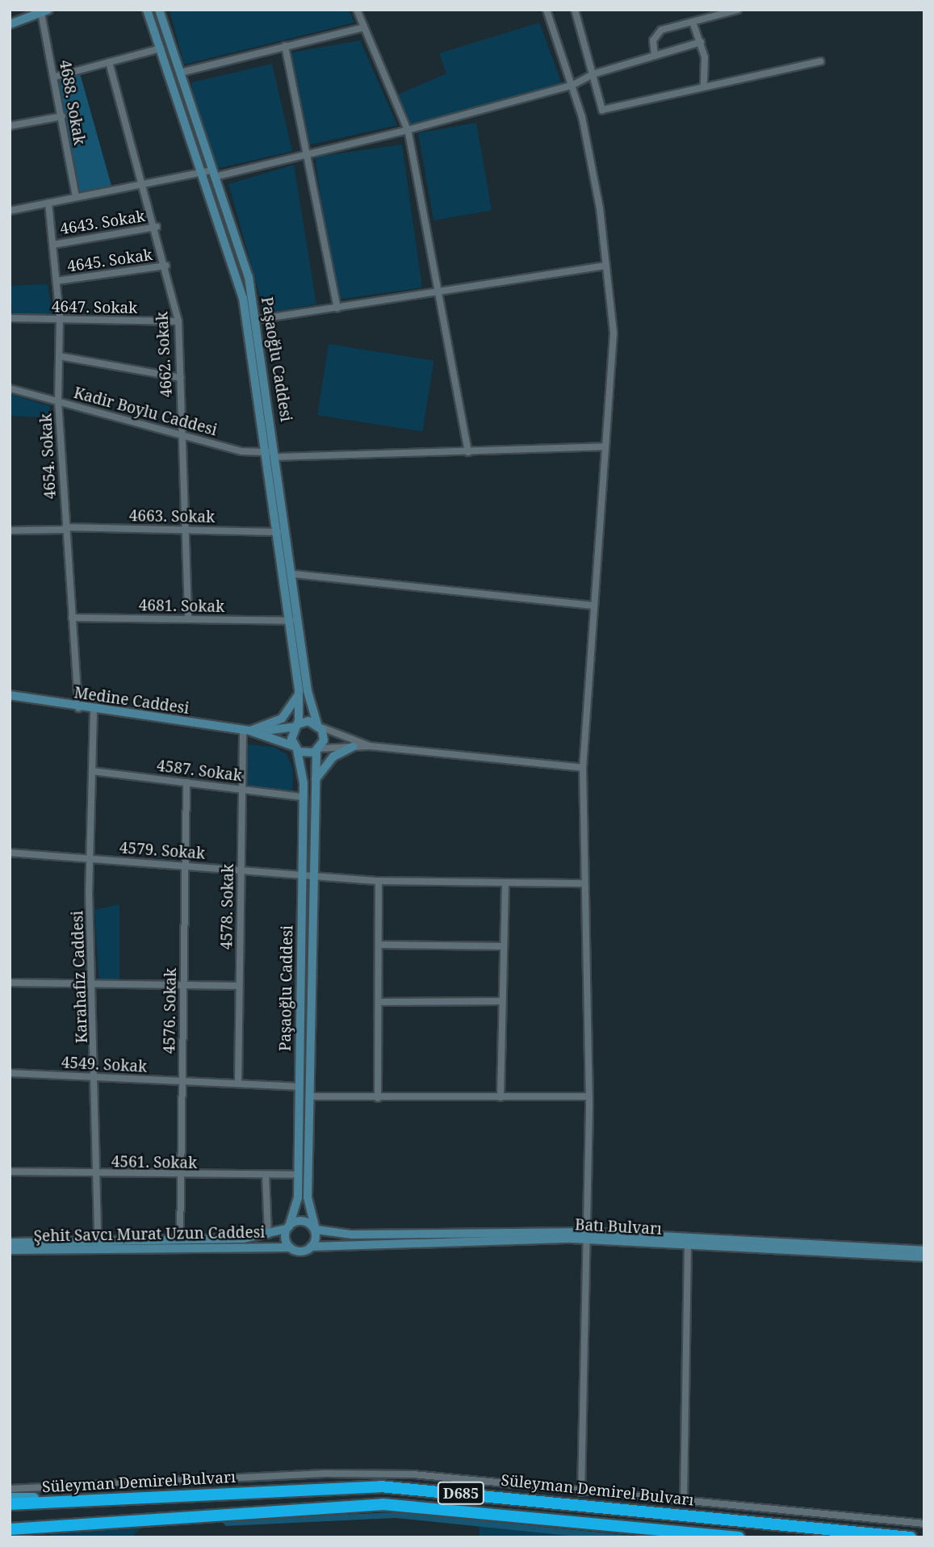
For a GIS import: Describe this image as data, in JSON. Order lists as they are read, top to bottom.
{
  "streets": {
    "highway": ["Süleyman Demirel Bulvarı", "D685"],
    "street": [
      "4688. Sokak",
      "4643. Sokak",
      "4645. Sokak",
      "4647. Sokak",
      "4662. Sokak",
      "Paşaoğlu Caddesi",
      "Kadir Boylu Caddesi",
      "4654. Sokak",
      "4663. Sokak",
      "4681. Sokak",
      "Medine Caddesi",
      "4587. Sokak",
      "4579. Sokak",
      "4578. Sokak",
      "Karahafız Caddesi",
      "4576. Sokak",
      "4549. Sokak",
      "4561. Sokak",
      "Batı Bulvarı",
      "Şehit Savcı Murat Uzun Caddesi"
    ]
  },
  "crossings": [
    ["4643. Sokak", "4662. Sokak"],
    ["4643. Sokak", "4654. Sokak"],
    ["4645. Sokak", "4662. Sokak"],
    ["4645. Sokak", "4654. Sokak"],
    ["4647. Sokak", "4662. Sokak"],
    ["4647. Sokak", "4654. Sokak"],
    ["4662. Sokak", "Kadir Boylu Caddesi"],
    ["4662. Sokak", "4663. Sokak"],
    ["4662. Sokak", "4681. Sokak"],
    ["Paşaoğlu Caddesi", "Kadir Boylu Caddesi"],
    ["Paşaoğlu Caddesi", "4663. Sokak"],
    ["Paşaoğlu Caddesi", "4681. Sokak"],
    ["Paşaoğlu Caddesi", "Medine Caddesi"],
    ["Paşaoğlu Caddesi", "4587. Sokak"],
    ["Paşaoğlu Caddesi", "4579. Sokak"],
    ["Paşaoğlu Caddesi", "4549. Sokak"],
    ["Paşaoğlu Caddesi", "4561. Sokak"],
    ["Paşaoğlu Caddesi", "Batı Bulvarı"],
    ["Paşaoğlu Caddesi", "Şehit Savcı Murat Uzun Caddesi"],
    ["Kadir Boylu Caddesi", "4654. Sokak"],
    ["4654. Sokak", "4663. Sokak"],
    ["4654. Sokak", "4681. Sokak"],
    ["4654. Sokak", "Medine Caddesi"],
    ["Medine Caddesi", "4578. Sokak"],
    ["Medine Caddesi", "Karahafız Caddesi"],
    ["4587. Sokak", "4578. Sokak"],
    ["4587. Sokak", "Karahafız Caddesi"],
    ["4587. Sokak", "4576. Sokak"],
    ["4579. Sokak", "4578. Sokak"],
    ["4579. Sokak", "Karahafız Caddesi"],
    ["4579. Sokak", "4576. Sokak"],
    ["4578. Sokak", "4549. Sokak"],
    ["Karahafız Caddesi", "4549. Sokak"],
    ["Karahafız Caddesi", "4561. Sokak"],
    ["Karahafız Caddesi", "Şehit Savcı Murat Uzun Caddesi"],
    ["4576. Sokak", "4549. Sokak"],
    ["4576. Sokak", "4561. Sokak"],
    ["4576. Sokak", "Şehit Savcı Murat Uzun Caddesi"],
    ["Batı Bulvarı", "Şehit Savcı Murat Uzun Caddesi"]
  ]
}
